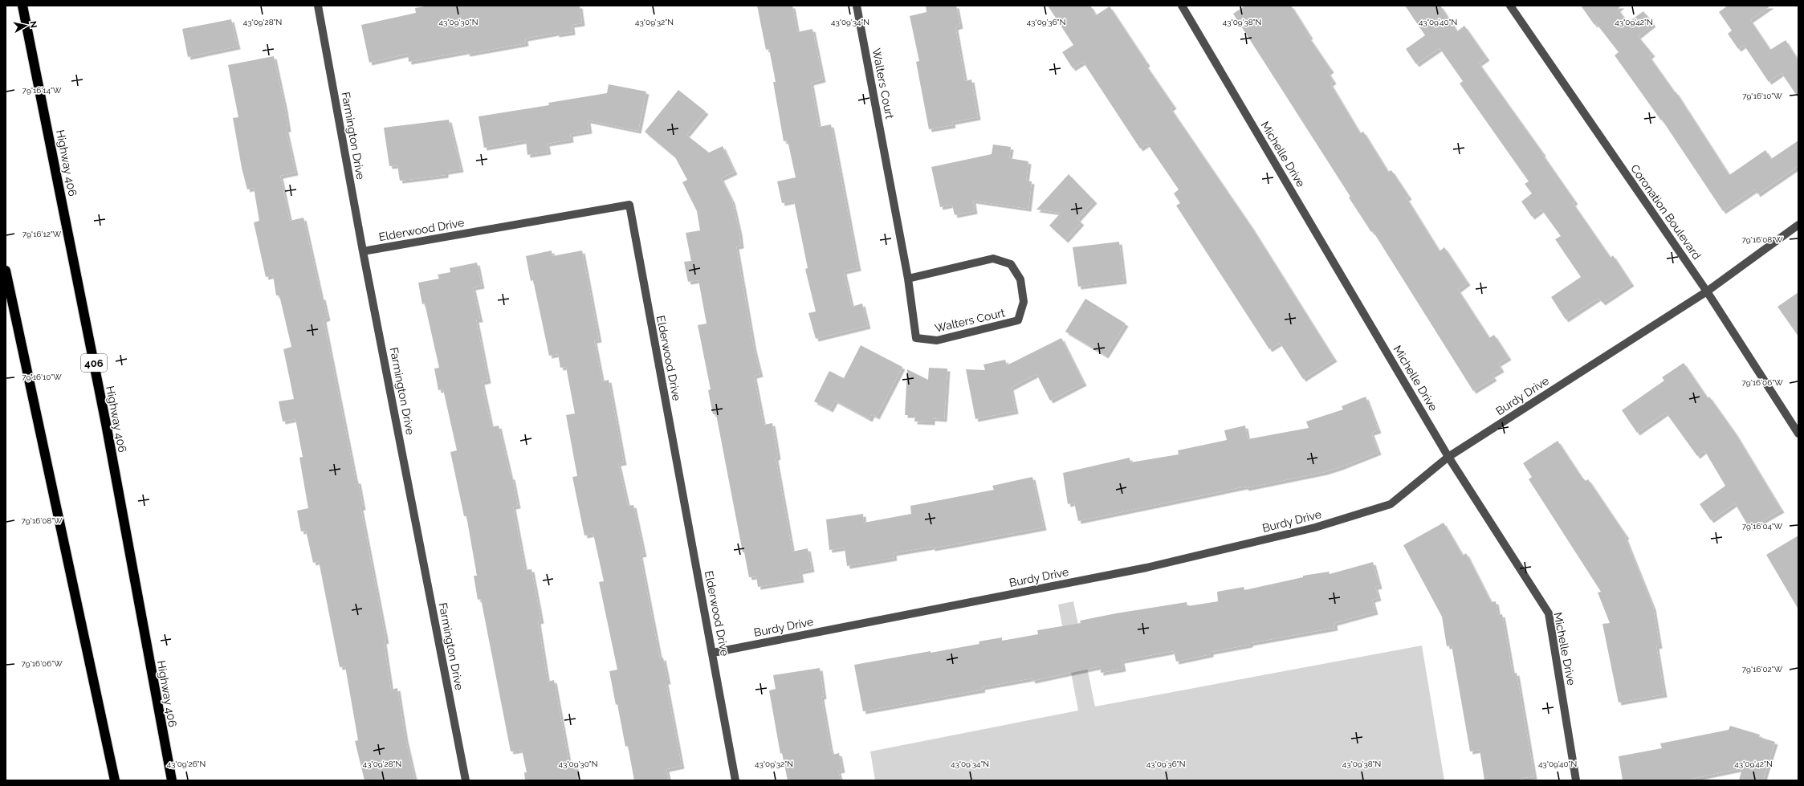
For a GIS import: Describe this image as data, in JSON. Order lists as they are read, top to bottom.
{
  "streets": {
    "highway": ["Highway 406", "406"],
    "street": [
      "Walters Court",
      "Farmington Drive",
      "Michelle Drive",
      "Coronation Boulevard",
      "Elderwood Drive",
      "Burdy Drive"
    ]
  },
  "crossings": [
    ["Farmington Drive", "Elderwood Drive"],
    ["Michelle Drive", "Burdy Drive"],
    ["Coronation Boulevard", "Burdy Drive"],
    ["Elderwood Drive", "Burdy Drive"]
  ],
  "north": "right",
  "coordinates": [
    "43°09'28\"N",
    "43°09'30\"N",
    "43°09'32\"N",
    "43°09'34\"N",
    "43°09'36\"N",
    "43°09'38\"N",
    "43°09'40\"N",
    "43°09'42\"N",
    "79°16'14\"W",
    "79°16'10\"W",
    "79°16'12\"W",
    "79°16'08\"W",
    "79°16'06\"W",
    "79°16'04\"W",
    "79°16'02\"W",
    "43°09'26\"N"
  ]
}
